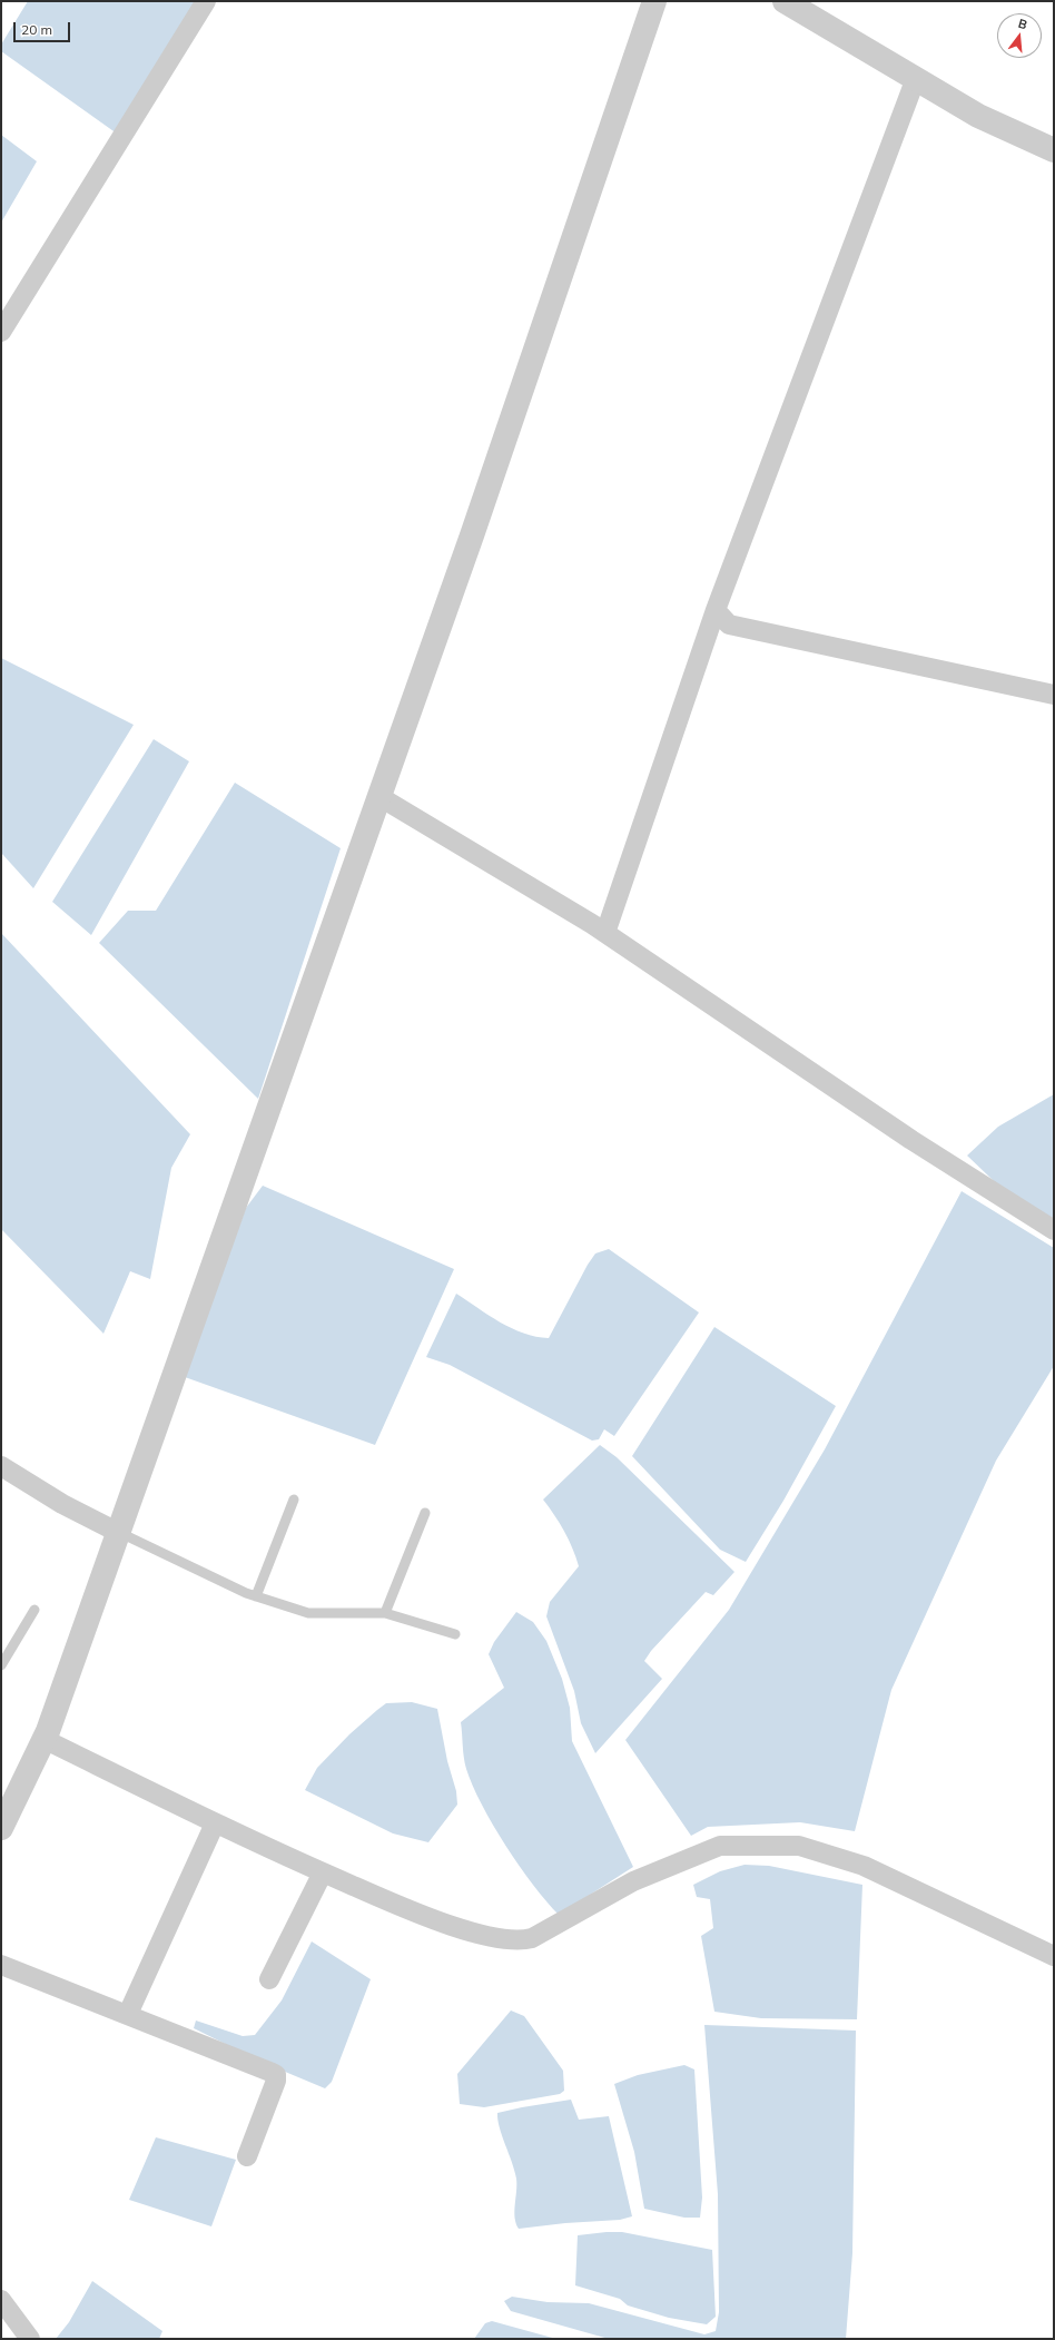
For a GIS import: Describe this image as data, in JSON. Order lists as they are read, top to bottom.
{
  "scale_bar": "20 m",
  "north": "top"
}
